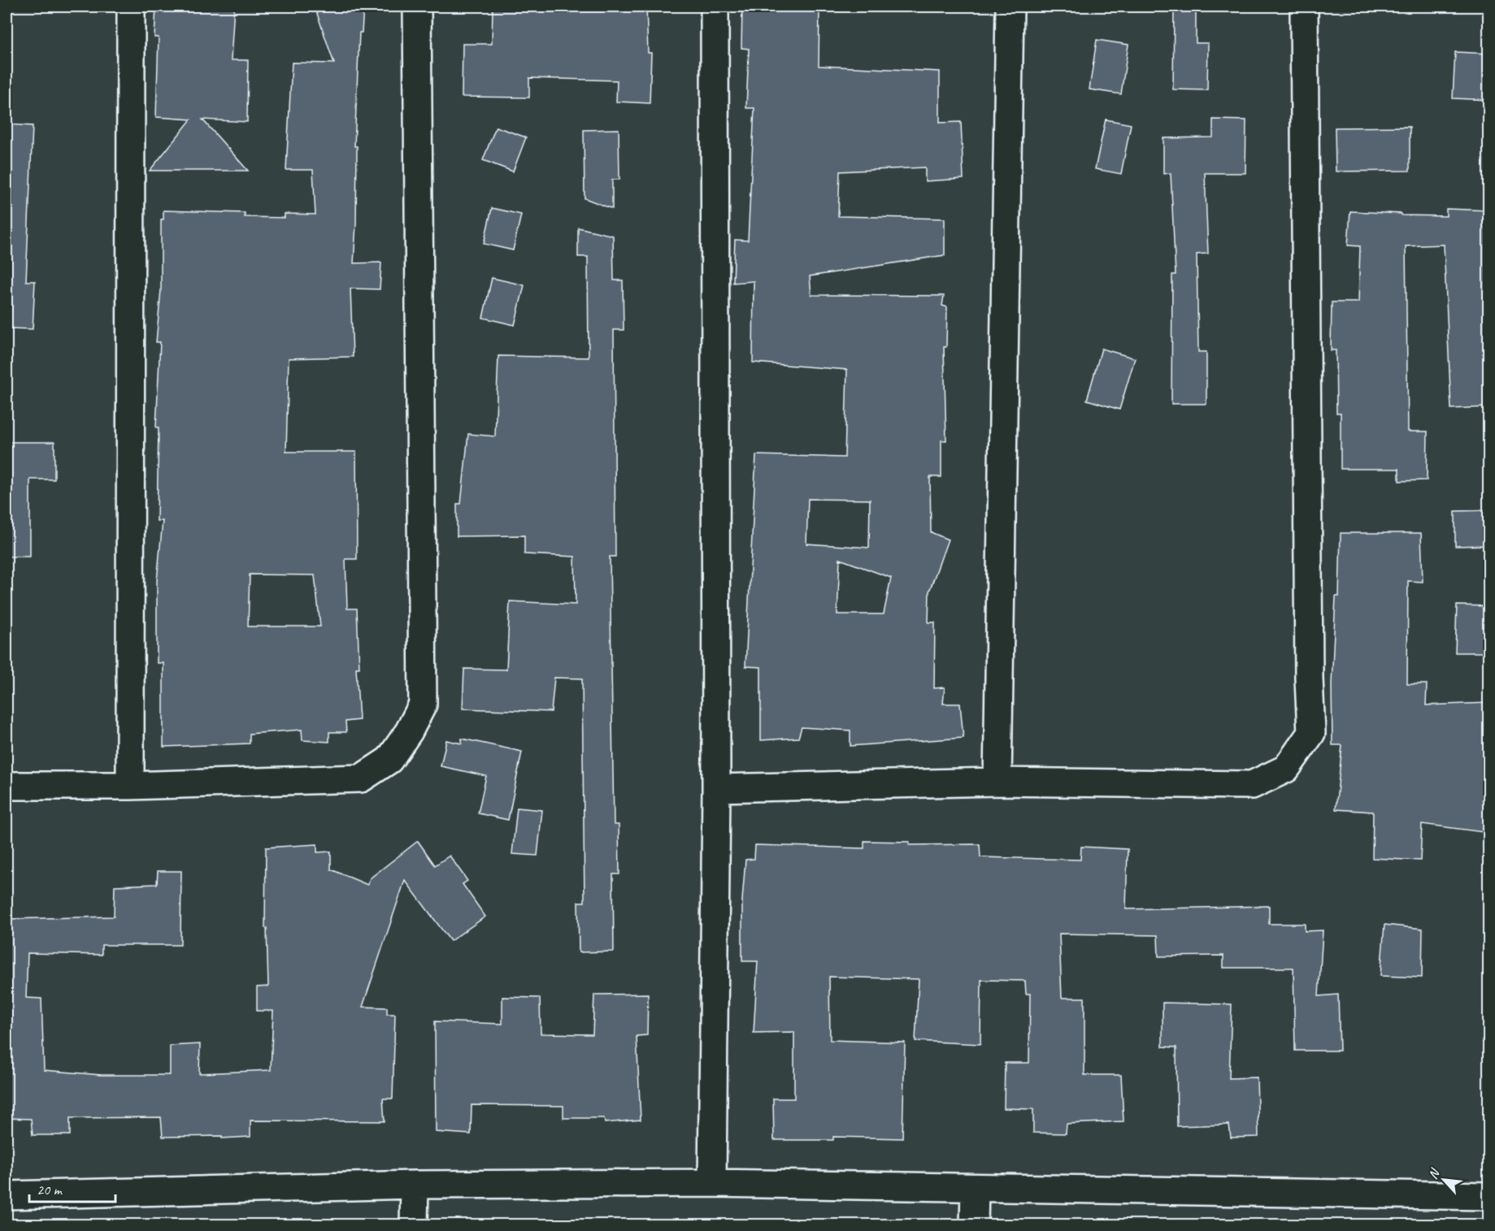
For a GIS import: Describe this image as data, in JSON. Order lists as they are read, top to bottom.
{
  "scale_bar": "20 m",
  "north": "top left"
}
